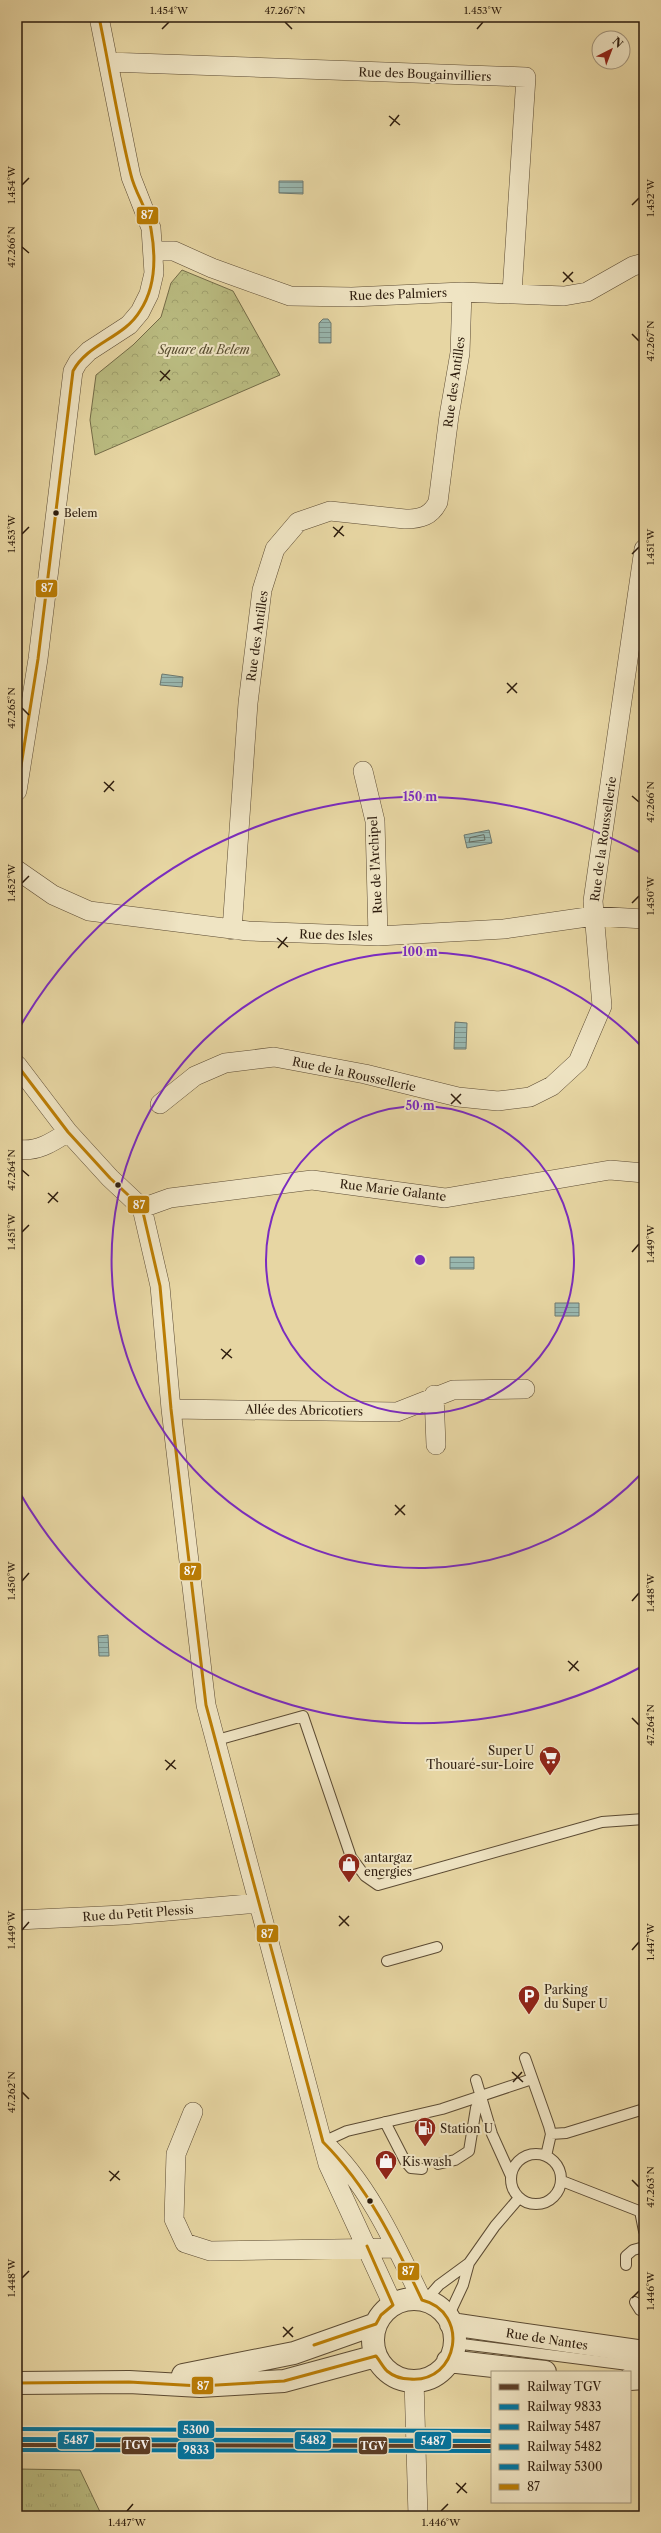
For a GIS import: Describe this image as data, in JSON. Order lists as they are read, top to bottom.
{
  "streets": {
    "street": [
      "Rue des Bougainvilliers",
      "Rue des Palmiers",
      "Rue des Antilles",
      "Rue de la Roussellerie",
      "Rue de l'Archipel",
      "Rue des Isles",
      "Rue Marie Galante",
      "Allée des Abricotiers",
      "Rue du Petit Plessis",
      "Rue de Nantes"
    ]
  },
  "crossings": [
    ["Rue des Bougainvilliers", "Rue des Palmiers"],
    ["Rue des Palmiers", "Rue des Antilles"],
    ["Rue des Antilles", "Rue des Isles"],
    ["Rue de la Roussellerie", "Rue des Isles"],
    ["Rue de l'Archipel", "Rue des Isles"]
  ],
  "parks": ["Square du Belem"],
  "places": {
    "other": ["Belem"],
    "supermarket": ["Super U Thouaré-sur-Loire"],
    "shop": ["antargaz energies", "Kis wash"],
    "parking": ["Parking du Super U"],
    "fuel station": ["Station U"]
  },
  "lines": [
    "transit line 87",
    "rail line 5300",
    "rail line 5482",
    "rail line 5487",
    "rail line TGV",
    "rail line 9833"
  ],
  "legend": [
    "Railway TGV",
    "Railway 9833",
    "Railway 5487",
    "Railway 5482",
    "Railway 5300",
    "87"
  ],
  "north": "top right",
  "coordinates": [
    "1.454°W",
    "47.267°N",
    "1.453°W",
    "1.452°W",
    "47.266°N",
    "1.451°W",
    "47.265°N",
    "1.450°W",
    "47.264°N",
    "1.449°W",
    "1.448°W",
    "1.447°W",
    "47.262°N",
    "47.263°N",
    "1.446°W"
  ],
  "rings": ["150 m", "100 m", "50 m"]
}
